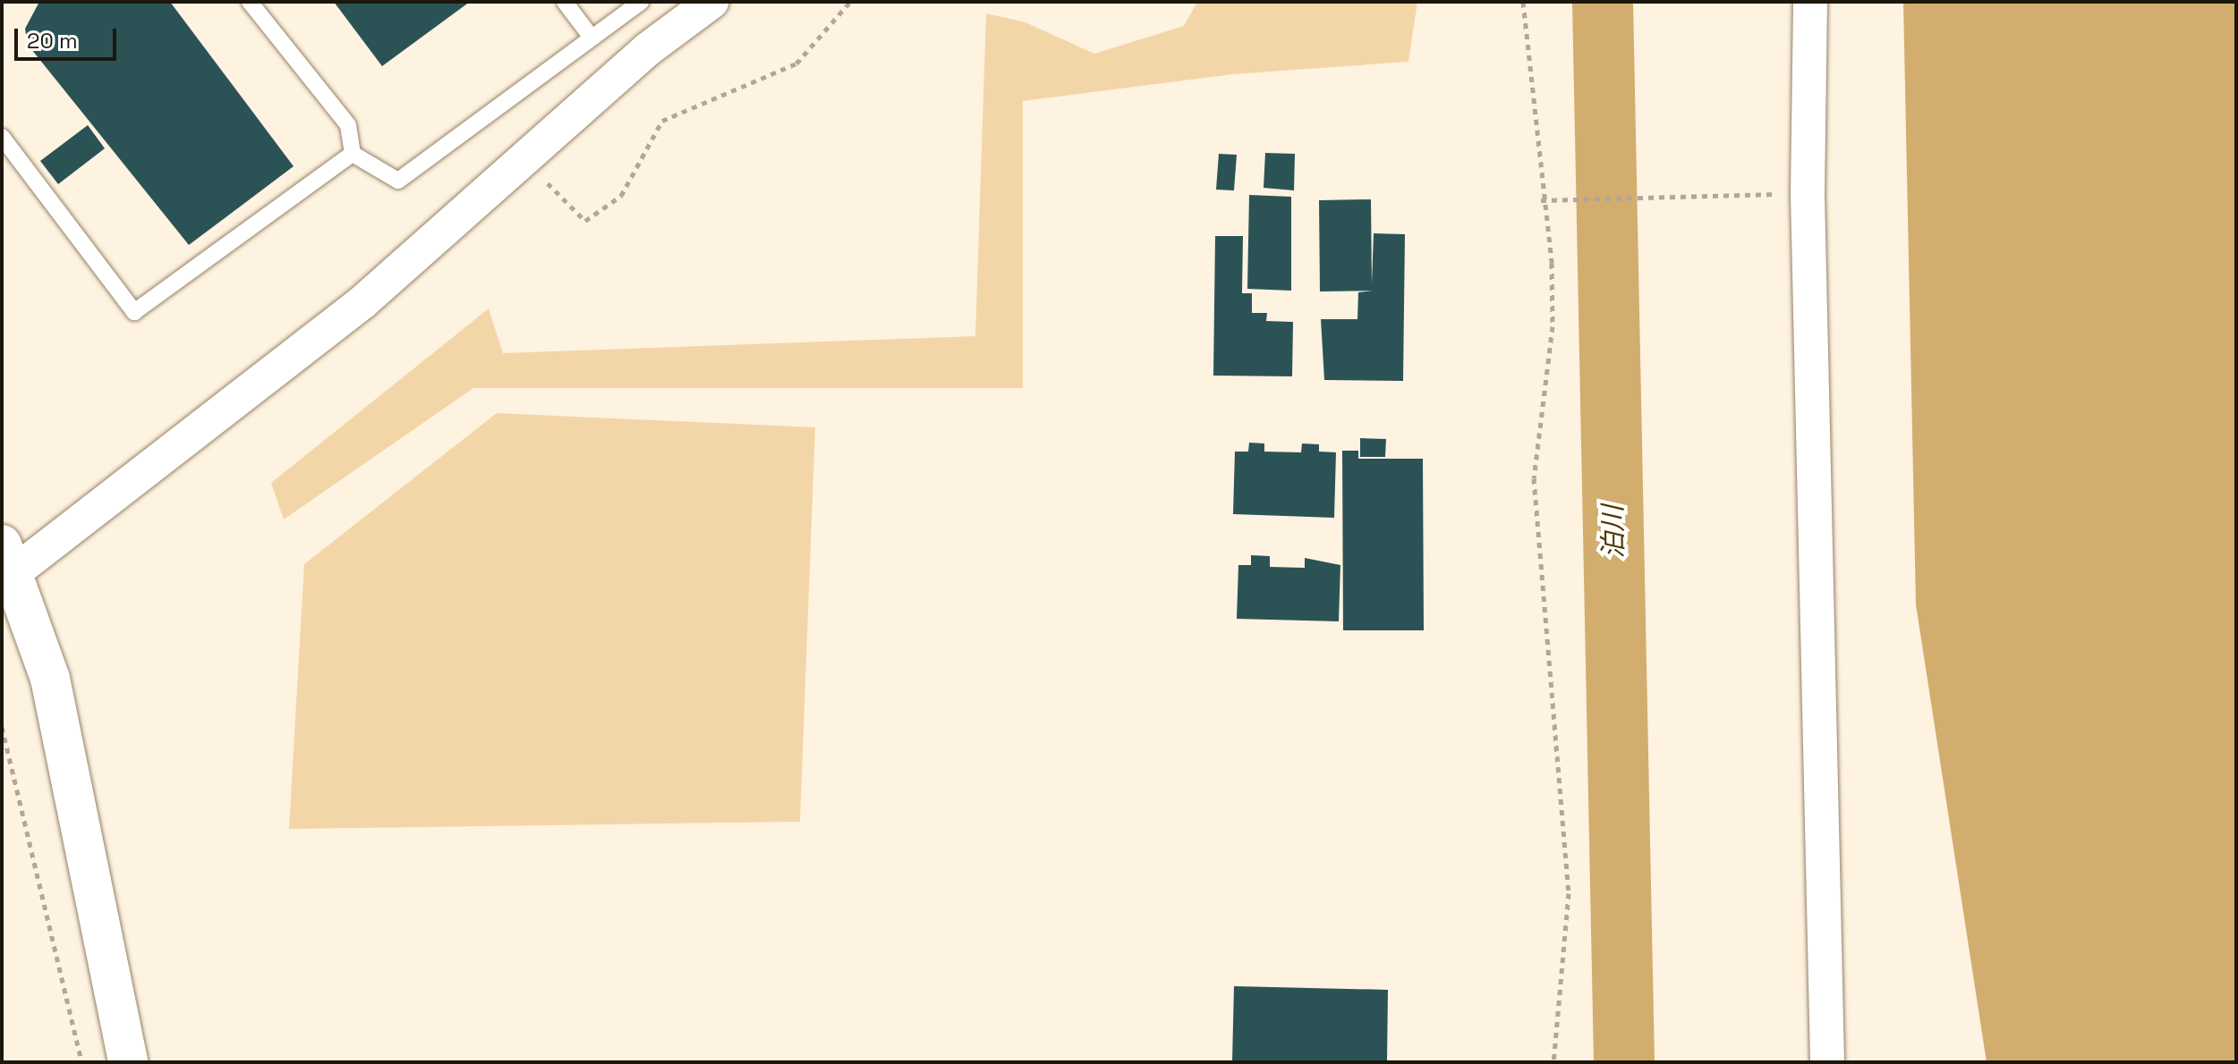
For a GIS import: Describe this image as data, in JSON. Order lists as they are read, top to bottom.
{
  "water": ["泊川"],
  "scale_bar": "20 m"
}
